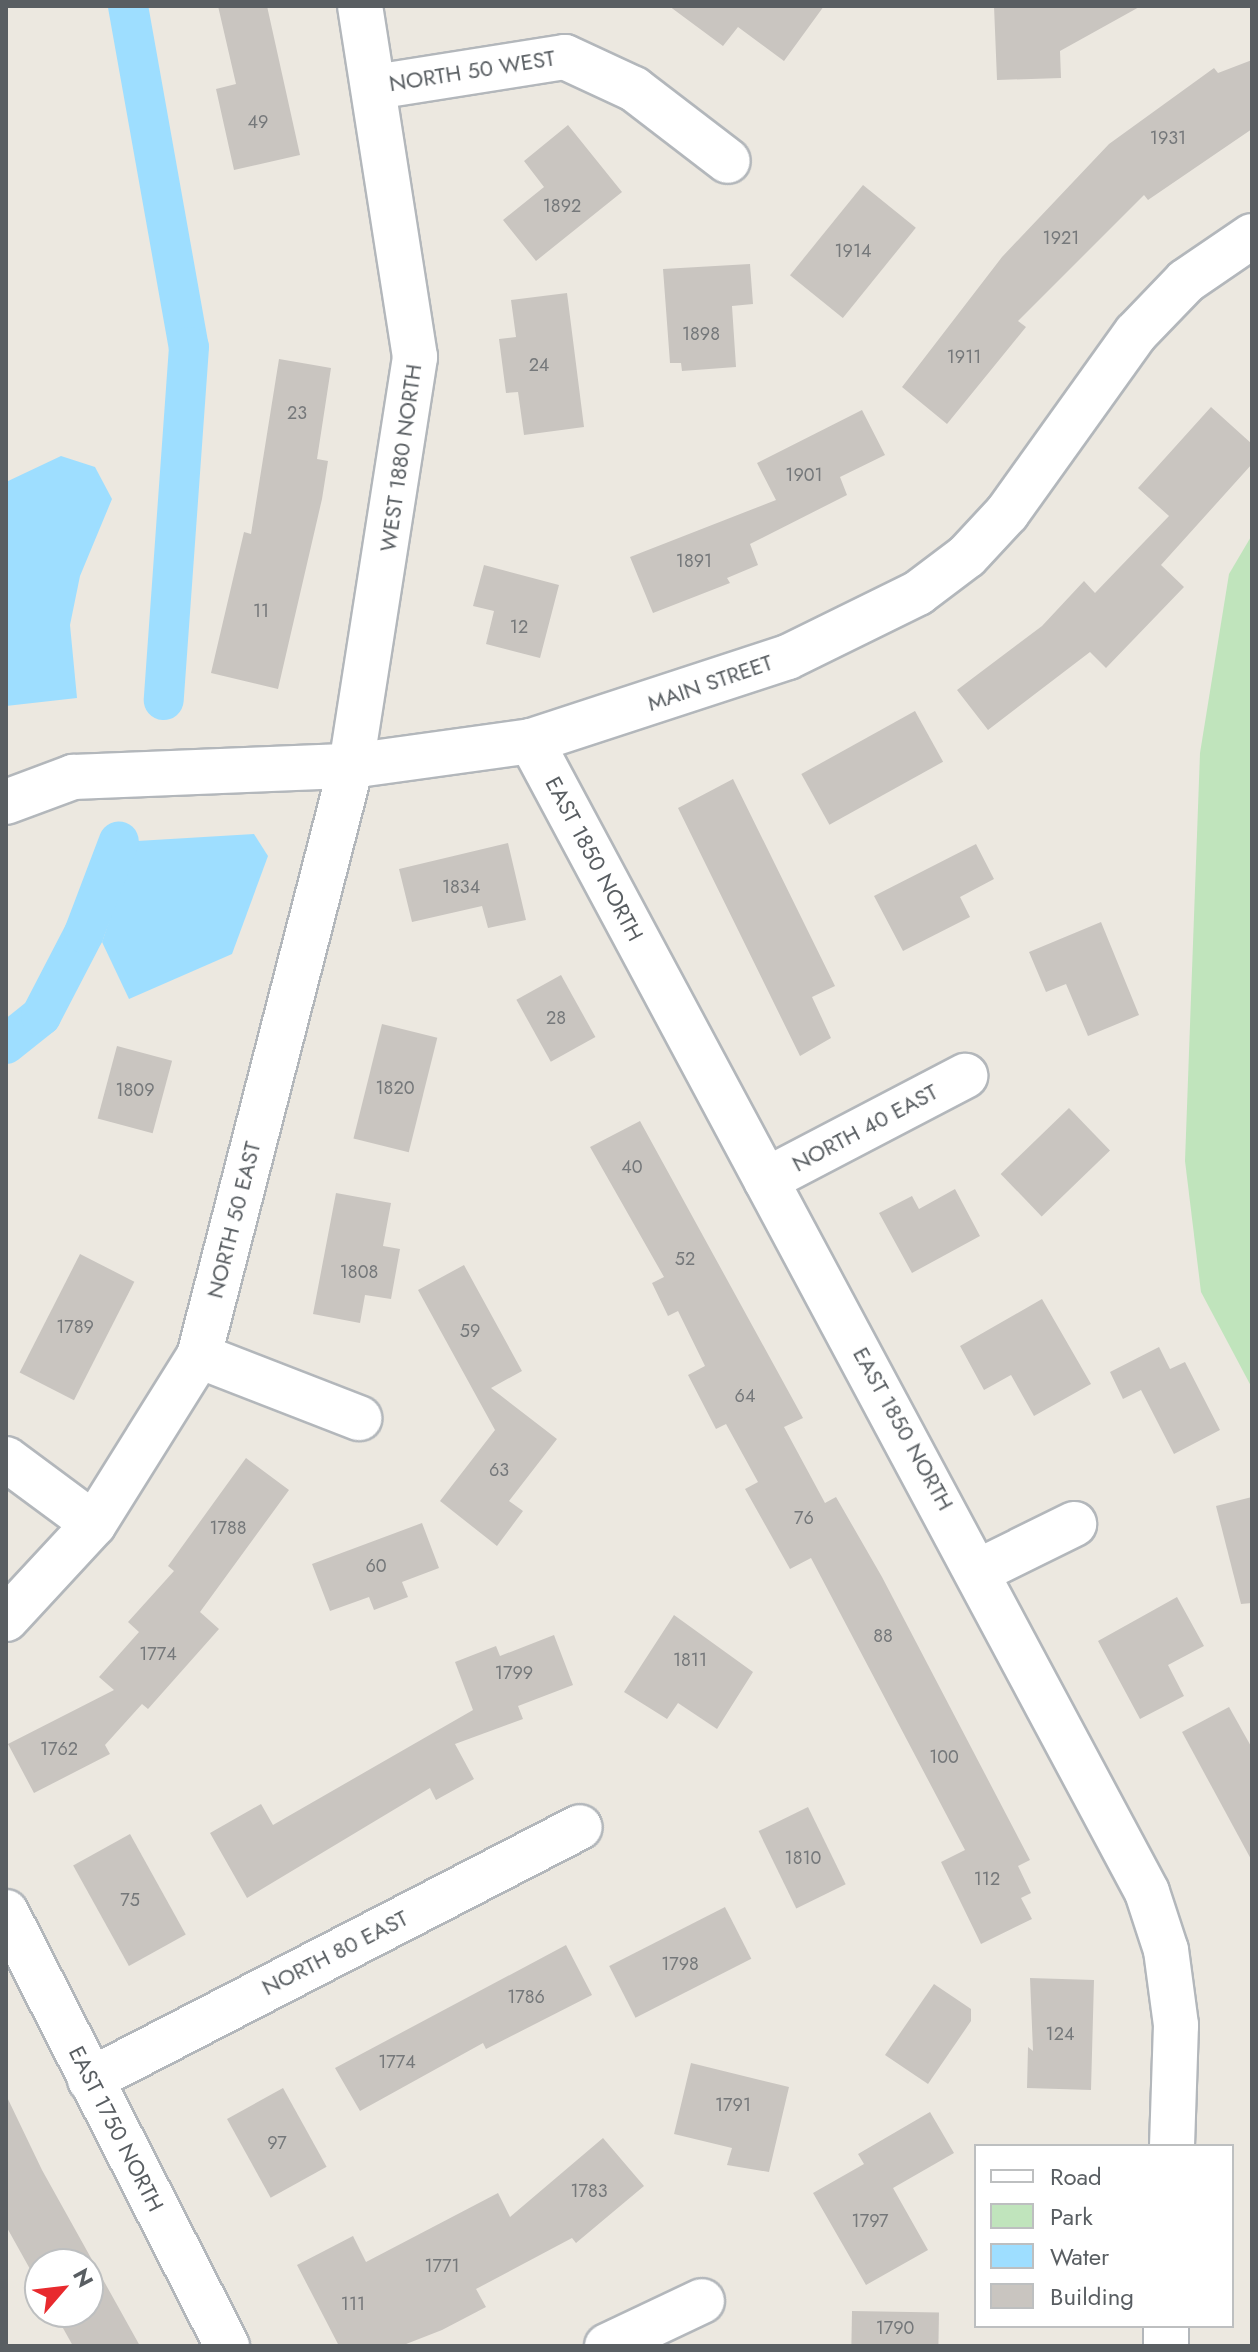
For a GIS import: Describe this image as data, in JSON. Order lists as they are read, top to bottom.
{
  "streets": {
    "street": [
      "NORTH 50 WEST",
      "WEST 1880 NORTH",
      "MAIN STREET",
      "EAST 1850 NORTH",
      "NORTH 40 EAST",
      "NORTH 50 EAST",
      "NORTH 80 EAST",
      "EAST 1750 NORTH"
    ]
  },
  "crossings": [
    ["NORTH 50 WEST", "WEST 1880 NORTH"],
    ["WEST 1880 NORTH", "MAIN STREET"],
    ["WEST 1880 NORTH", "NORTH 50 EAST"],
    ["MAIN STREET", "EAST 1850 NORTH"],
    ["MAIN STREET", "NORTH 50 EAST"],
    ["EAST 1850 NORTH", "NORTH 40 EAST"],
    ["NORTH 80 EAST", "EAST 1750 NORTH"]
  ],
  "house_numbers": [
    "49",
    "1931",
    "1892",
    "1921",
    "1914",
    "1898",
    "1911",
    "24",
    "23",
    "1901",
    "1891",
    "11",
    "12",
    "1834",
    "28",
    "1820",
    "1809",
    "40",
    "52",
    "1808",
    "1789",
    "59",
    "64",
    "63",
    "76",
    "1788",
    "60",
    "88",
    "1774",
    "1811",
    "1799",
    "1762",
    "100",
    "1810",
    "112",
    "75",
    "1798",
    "1786",
    "124",
    "1774",
    "1791",
    "97",
    "1783",
    "1797",
    "1771",
    "111",
    "1790"
  ],
  "legend": [
    "Road",
    "Park",
    "Water",
    "Building"
  ],
  "north": "top right"
}
